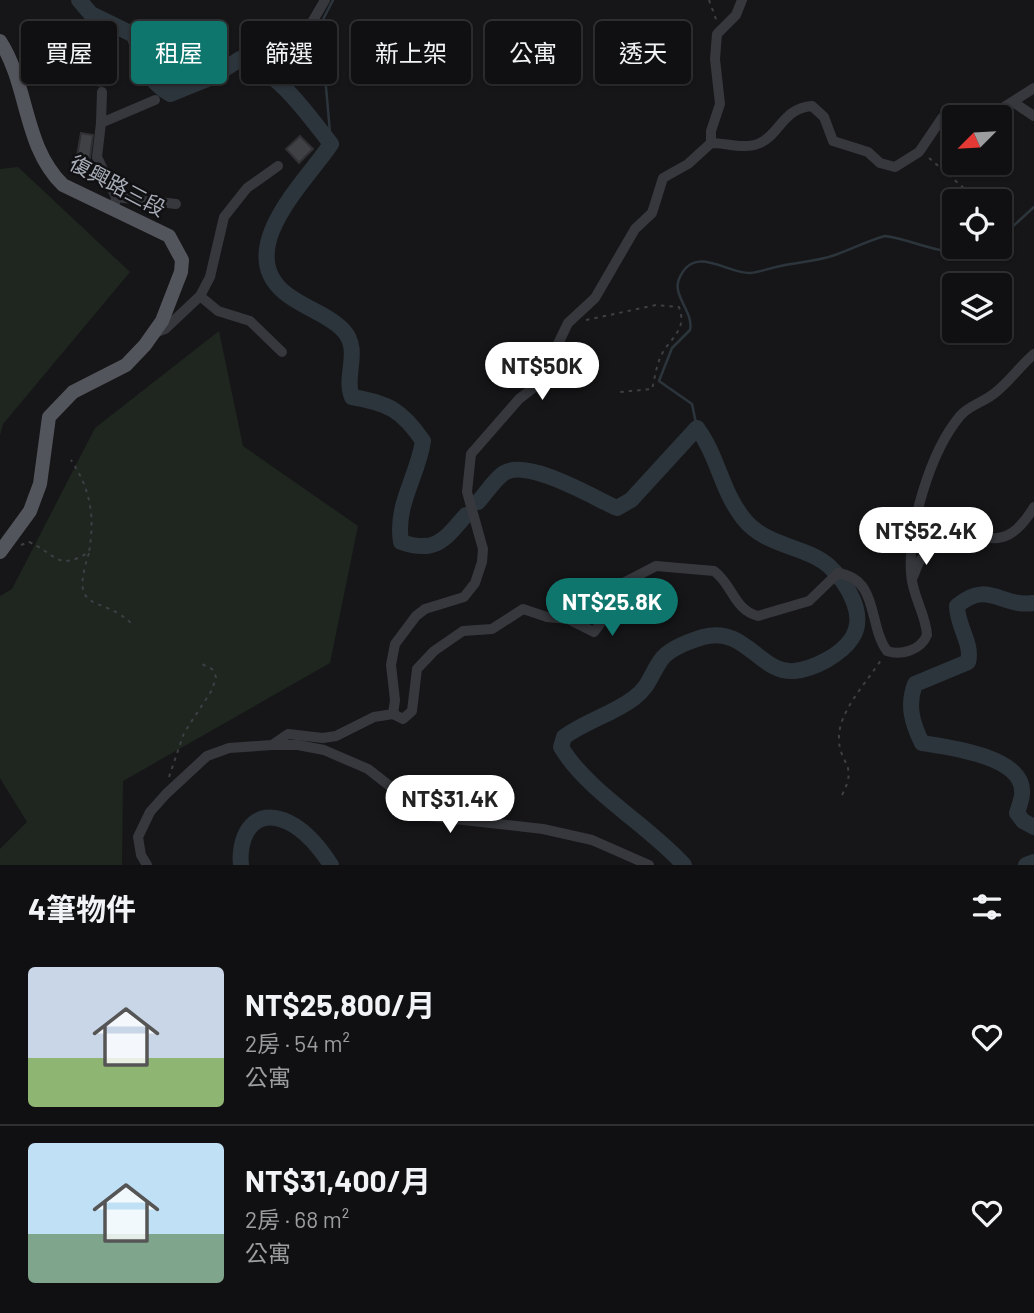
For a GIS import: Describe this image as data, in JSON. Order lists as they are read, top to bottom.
{
  "streets": {
    "main road": ["復興路三段"]
  },
  "north": "bottom left",
  "page": {
    "chip": [
      "買屋",
      "租屋",
      "篩選",
      "新上架",
      "公寓",
      "透天"
    ],
    "price": [
      "NT$50K",
      "NT$52.4K",
      "NT$25.8K",
      "NT$31.4K"
    ],
    "heading": "4筆物件",
    "list": [
      {
        "name": "NT$25,800/月",
        "note": "2房 · 54 m² · 公寓"
      },
      {
        "name": "NT$31,400/月",
        "note": "2房 · 68 m² · 公寓"
      }
    ]
  }
}
